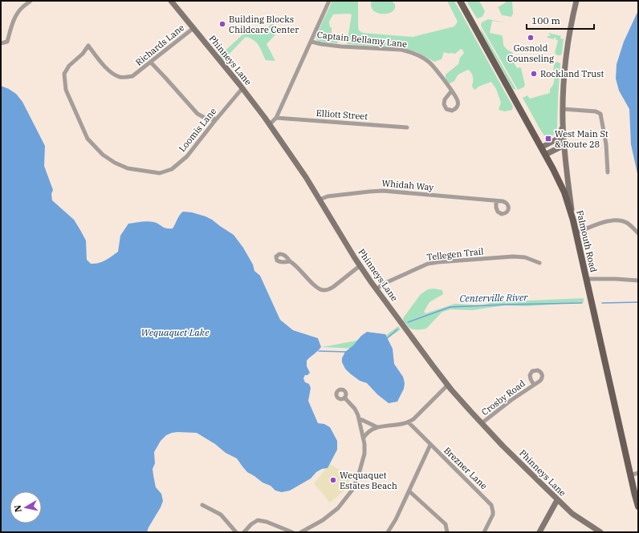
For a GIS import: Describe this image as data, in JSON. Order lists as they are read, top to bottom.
{
  "streets": {
    "main road": ["Phinneys Lane", "Falmouth Road"],
    "street": [
      "Captain Bellamy Lane",
      "Richards Lane",
      "Elliott Street",
      "Loomis Lane",
      "Whidah Way",
      "Tellegen Trail",
      "Crosby Road",
      "Brezner Lane"
    ]
  },
  "crossings": [
    ["Richards Lane", "Phinneys Lane"],
    ["Richards Lane", "Loomis Lane"],
    ["Phinneys Lane", "Loomis Lane"],
    ["Phinneys Lane", "Whidah Way"],
    ["Phinneys Lane", "Tellegen Trail"],
    ["Phinneys Lane", "Crosby Road"]
  ],
  "water": ["Centerville River", "Wequaquet Lake"],
  "places": {
    "other": [
      "Building Blocks Childcare Center",
      "Gosnold Counseling",
      "Rockland Trust",
      "Wequaquet Estates Beach"
    ],
    "transit": ["West Main St & Route 28"]
  },
  "scale_bar": "100 m",
  "north": "left"
}
